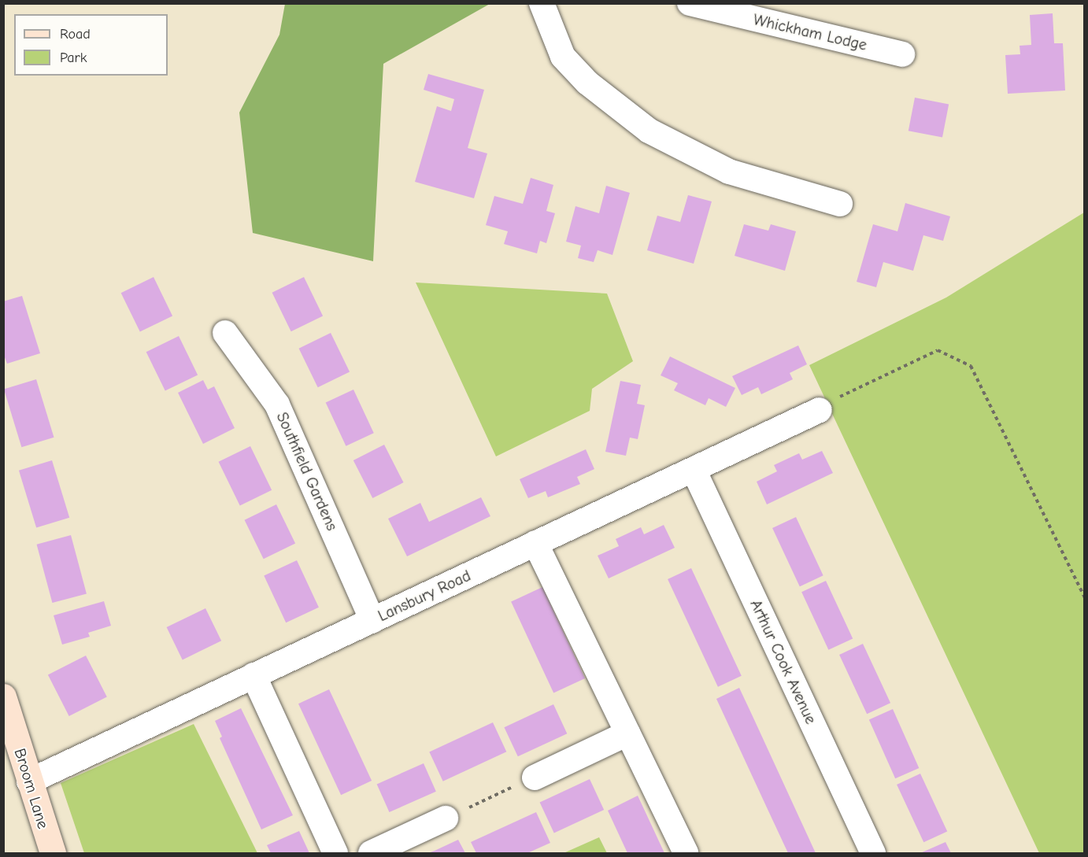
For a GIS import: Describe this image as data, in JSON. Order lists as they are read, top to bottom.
{
  "streets": {
    "street": [
      "Whickham Lodge",
      "Southfield Gardens",
      "Lansbury Road",
      "Arthur Cook Avenue",
      "Broom Lane"
    ]
  },
  "crossings": [
    ["Southfield Gardens", "Lansbury Road"],
    ["Lansbury Road", "Arthur Cook Avenue"],
    ["Lansbury Road", "Broom Lane"]
  ],
  "legend": ["Road", "Park"]
}
